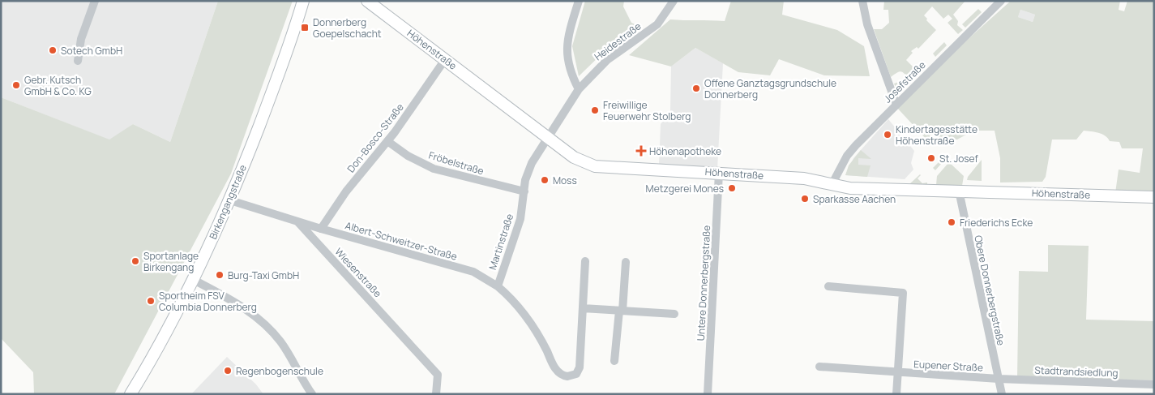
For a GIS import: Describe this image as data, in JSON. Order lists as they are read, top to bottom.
{
  "streets": {
    "street": [
      "Heidestraße",
      "Höhenstraße",
      "Josefstraße",
      "Don-Bosco-Straße",
      "Fröbelstraße",
      "Birkengangstraße",
      "Albert-Schweitzer-Straße",
      "Martinstraße",
      "Wiesenstraße",
      "Untere Donnerbergstraße",
      "Obere Donnerbergstraße",
      "Eupener Straße",
      "Stadtrandsiedlung"
    ]
  },
  "crossings": [
    ["Heidestraße", "Höhenstraße"],
    ["Heidestraße", "Martinstraße"],
    ["Höhenstraße", "Josefstraße"],
    ["Höhenstraße", "Don-Bosco-Straße"],
    ["Höhenstraße", "Martinstraße"],
    ["Höhenstraße", "Untere Donnerbergstraße"],
    ["Höhenstraße", "Obere Donnerbergstraße"],
    ["Don-Bosco-Straße", "Fröbelstraße"],
    ["Don-Bosco-Straße", "Albert-Schweitzer-Straße"],
    ["Fröbelstraße", "Martinstraße"],
    ["Albert-Schweitzer-Straße", "Martinstraße"],
    ["Albert-Schweitzer-Straße", "Wiesenstraße"],
    ["Obere Donnerbergstraße", "Eupener Straße"],
    ["Obere Donnerbergstraße", "Stadtrandsiedlung"],
    ["Eupener Straße", "Stadtrandsiedlung"]
  ],
  "places": {
    "transit": ["Donnerberg Goepelschacht"],
    "other": [
      "Sotech GmbH",
      "Gebr. Kutsch GmbH & Co. KG",
      "Offene Ganztagsgrundschule Donnerberg",
      "Freiwillige Feuerwehr Stolberg",
      "Kindertagesstätte Höhenstraße",
      "St. Josef",
      "Moss",
      "Metzgerei Mones",
      "Sparkasse Aachen",
      "Friederichs Ecke",
      "Sportanlage Birkengang",
      "Burg-Taxi GmbH",
      "Sportheim FSV Columbia Donnerberg",
      "Regenbogenschule"
    ],
    "health": ["Höhenapotheke"]
  }
}
